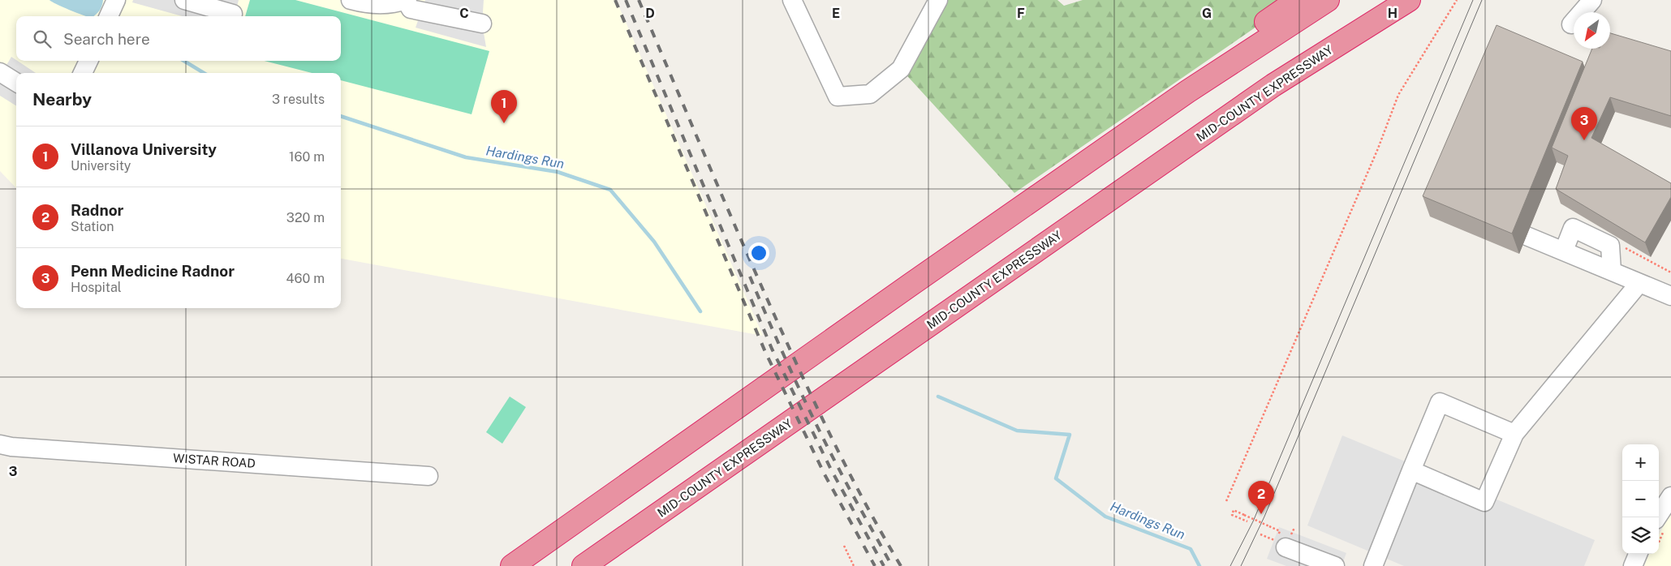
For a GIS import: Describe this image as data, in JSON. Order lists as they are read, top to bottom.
{
  "streets": {
    "highway": ["MID-COUNTY EXPRESSWAY"],
    "street": ["WISTAR ROAD"]
  },
  "water": ["Hardings Run"],
  "north": "bottom left",
  "page": {
    "search": "Search here",
    "heading": ["Nearby", "3 results"],
    "pins": ["1", "3", "2"],
    "list": [
      {
        "mark": "1",
        "name": "Villanova University",
        "note": "University",
        "value": "160 m"
      },
      {
        "mark": "2",
        "name": "Radnor",
        "note": "Station",
        "value": "320 m"
      },
      {
        "mark": "3",
        "name": "Penn Medicine Radnor",
        "note": "Hospital",
        "value": "460 m"
      }
    ],
    "map_buttons": ["+", "−"]
  },
  "grid": {
    "columns": [
      "C",
      "D",
      "E",
      "F",
      "G",
      "H"
    ],
    "rows": ["3"]
  }
}
